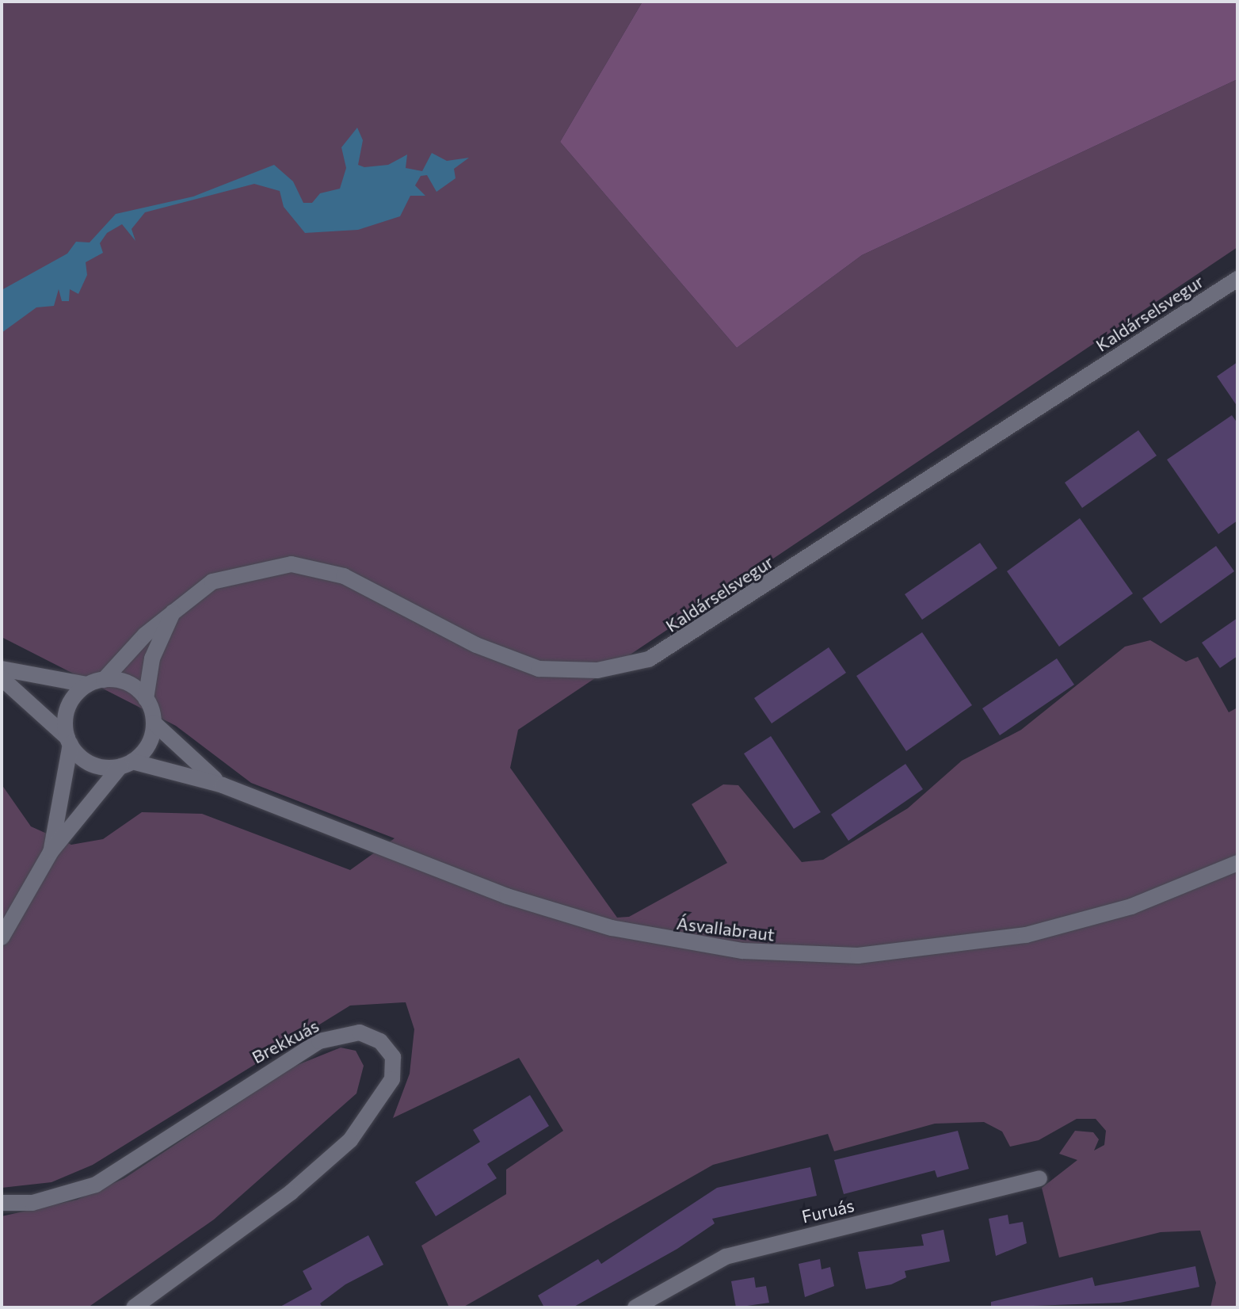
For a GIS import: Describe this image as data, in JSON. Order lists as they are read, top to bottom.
{
  "streets": {
    "street": [
      "Kaldárselsvegur",
      "Ásvallabraut",
      "Brekkuás",
      "Furuás"
    ]
  },
  "crossings": [
    ["Kaldárselsvegur", "Ásvallabraut"]
  ]
}
